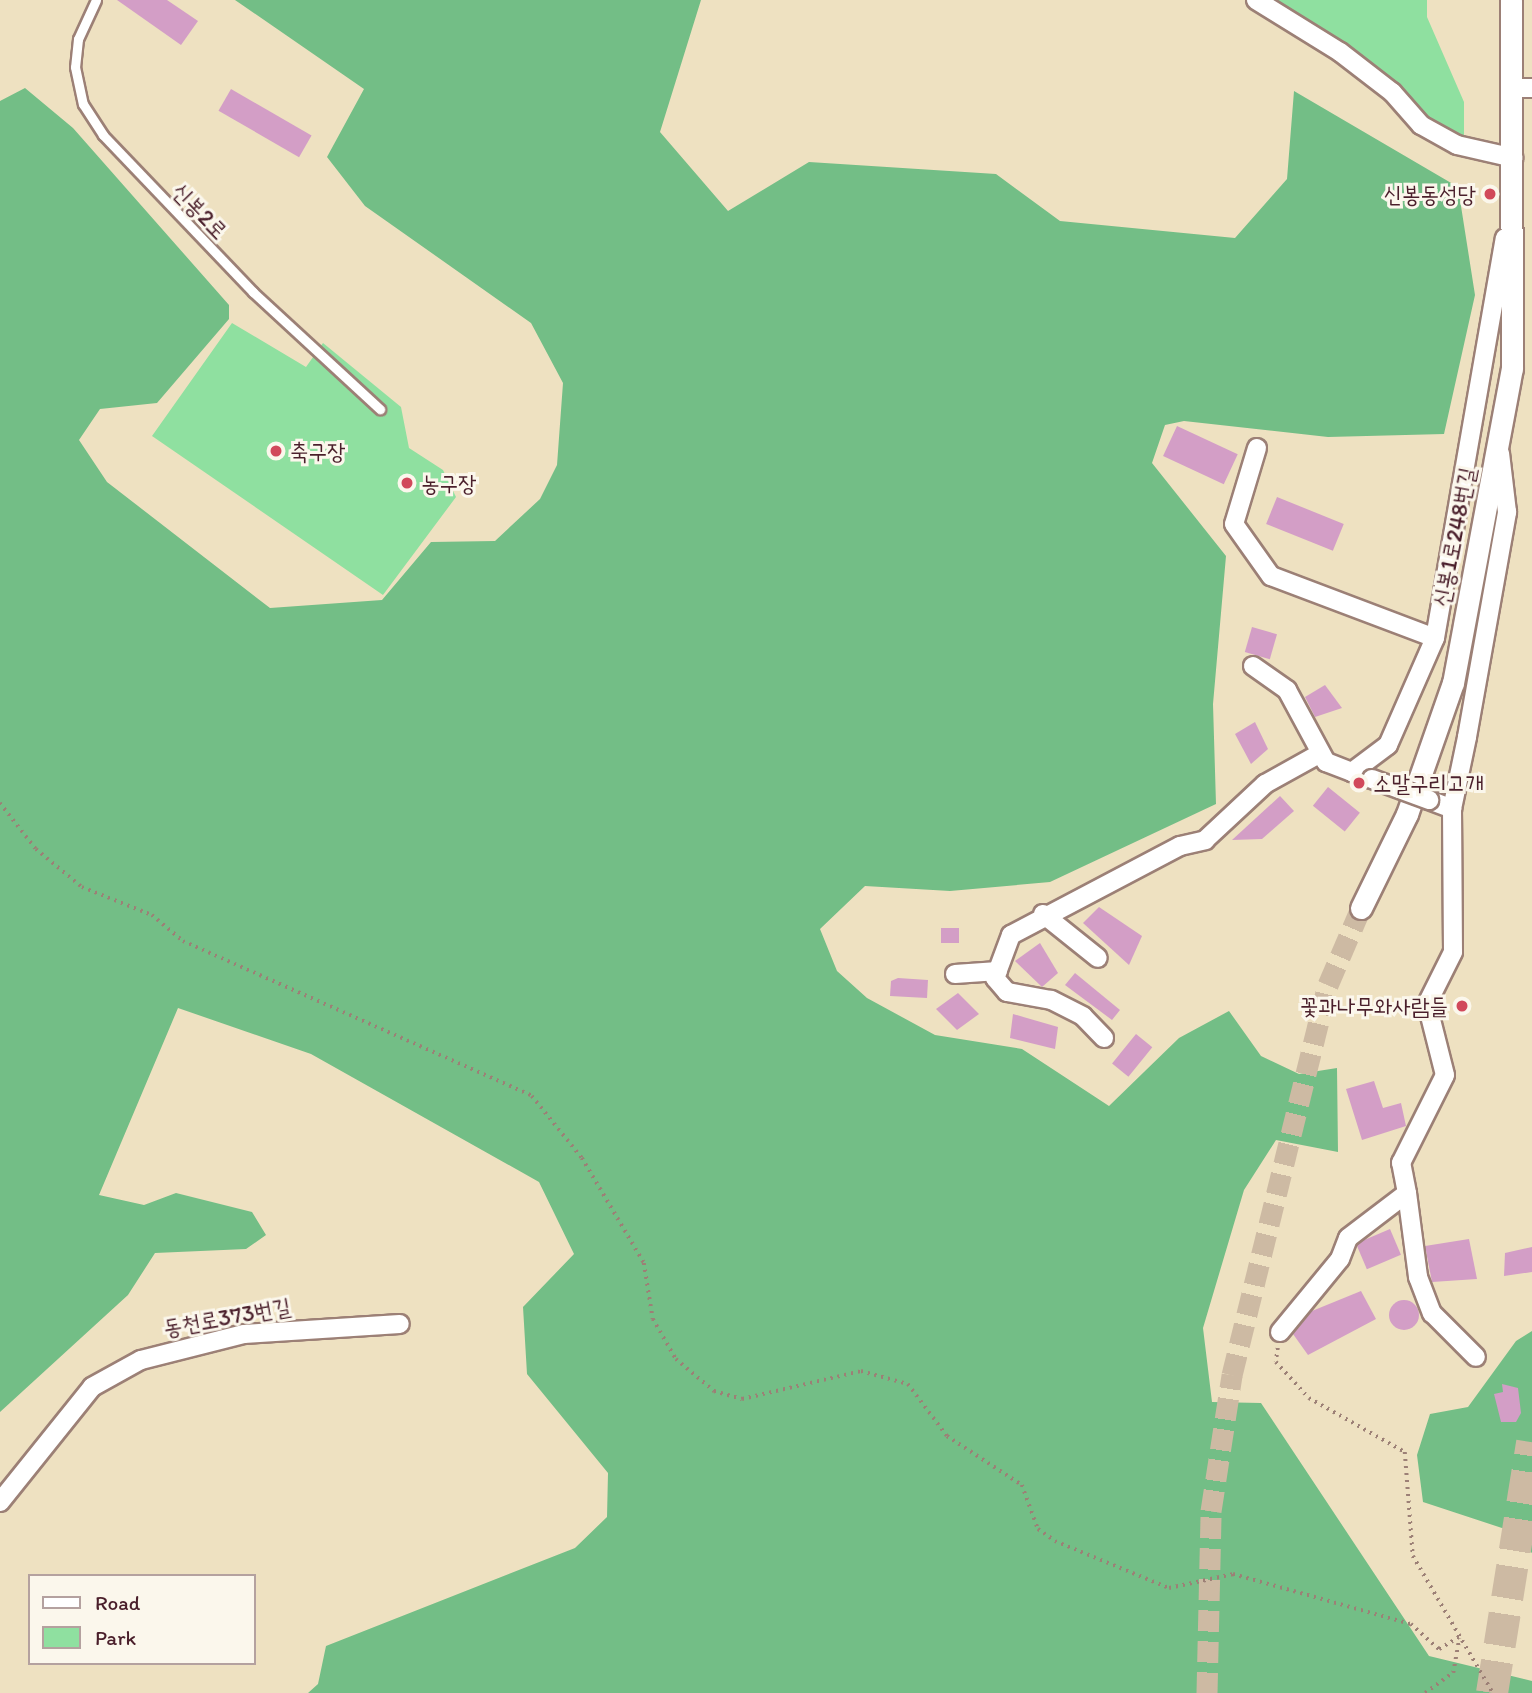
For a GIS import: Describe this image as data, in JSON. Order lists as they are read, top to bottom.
{
  "streets": {
    "street": ["신봉1로248번길", "동천로373번길"],
    "lane": ["신봉2로"]
  },
  "places": [
    "신봉동성당",
    "축구장",
    "농구장",
    "소말구리고개",
    "꽃과나무와사람들"
  ],
  "legend": ["Road", "Park"]
}
